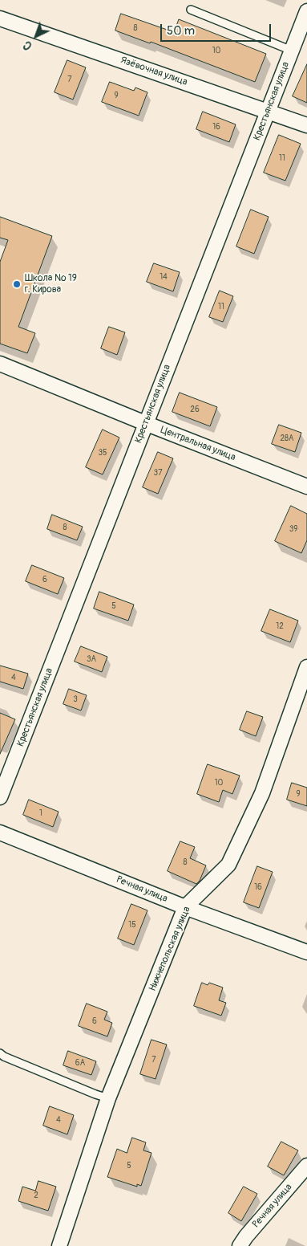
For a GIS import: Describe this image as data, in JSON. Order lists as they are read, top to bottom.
{
  "streets": {
    "street": [
      "Язёвочная улица",
      "Крестьянская улица",
      "Центральная улица",
      "Речная улица",
      "Нижнепольская улица"
    ]
  },
  "crossings": [
    ["Язёвочная улица", "Крестьянская улица"],
    ["Крестьянская улица", "Центральная улица"],
    ["Речная улица", "Нижнепольская улица"]
  ],
  "places": ["Школа № 19 г. Кирова"],
  "house_numbers": [
    "8",
    "10",
    "7",
    "9",
    "16",
    "11",
    "14",
    "11",
    "26",
    "28А",
    "35",
    "37",
    "8",
    "39",
    "6",
    "5",
    "12",
    "3А",
    "4",
    "3",
    "10",
    "9",
    "1",
    "8",
    "16",
    "15",
    "6",
    "7",
    "6А",
    "4",
    "5",
    "2"
  ],
  "scale_bar": "50 m",
  "north": "bottom left"
}
